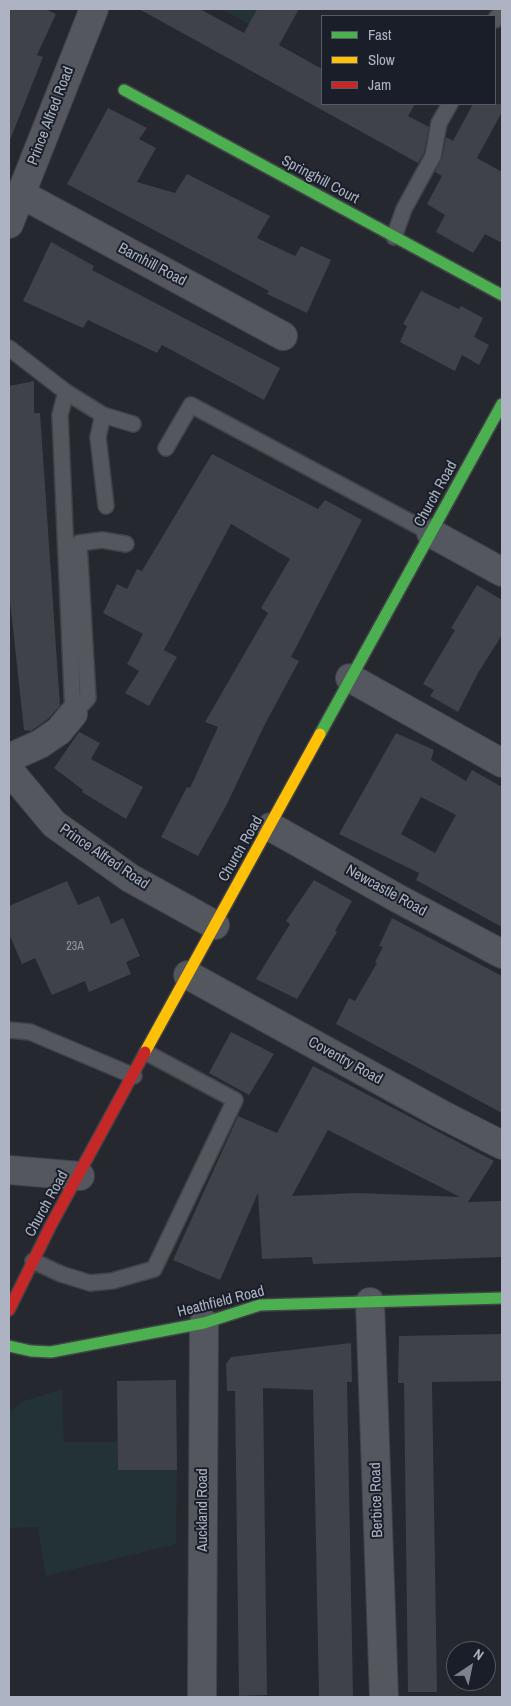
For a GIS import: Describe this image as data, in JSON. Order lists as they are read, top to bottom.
{
  "streets": {
    "street": [
      "Prince Alfred Road",
      "Springhill Court",
      "Barnhill Road",
      "Church Road",
      "Newcastle Road",
      "Coventry Road",
      "Heathfield Road",
      "Berbice Road",
      "Auckland Road"
    ]
  },
  "crossings": [
    ["Prince Alfred Road", "Barnhill Road"],
    ["Prince Alfred Road", "Church Road"],
    ["Church Road", "Newcastle Road"],
    ["Church Road", "Coventry Road"],
    ["Heathfield Road", "Berbice Road"],
    ["Heathfield Road", "Auckland Road"]
  ],
  "house_numbers": ["23A"],
  "legend": ["Fast", "Slow", "Jam"],
  "north": "top right"
}
